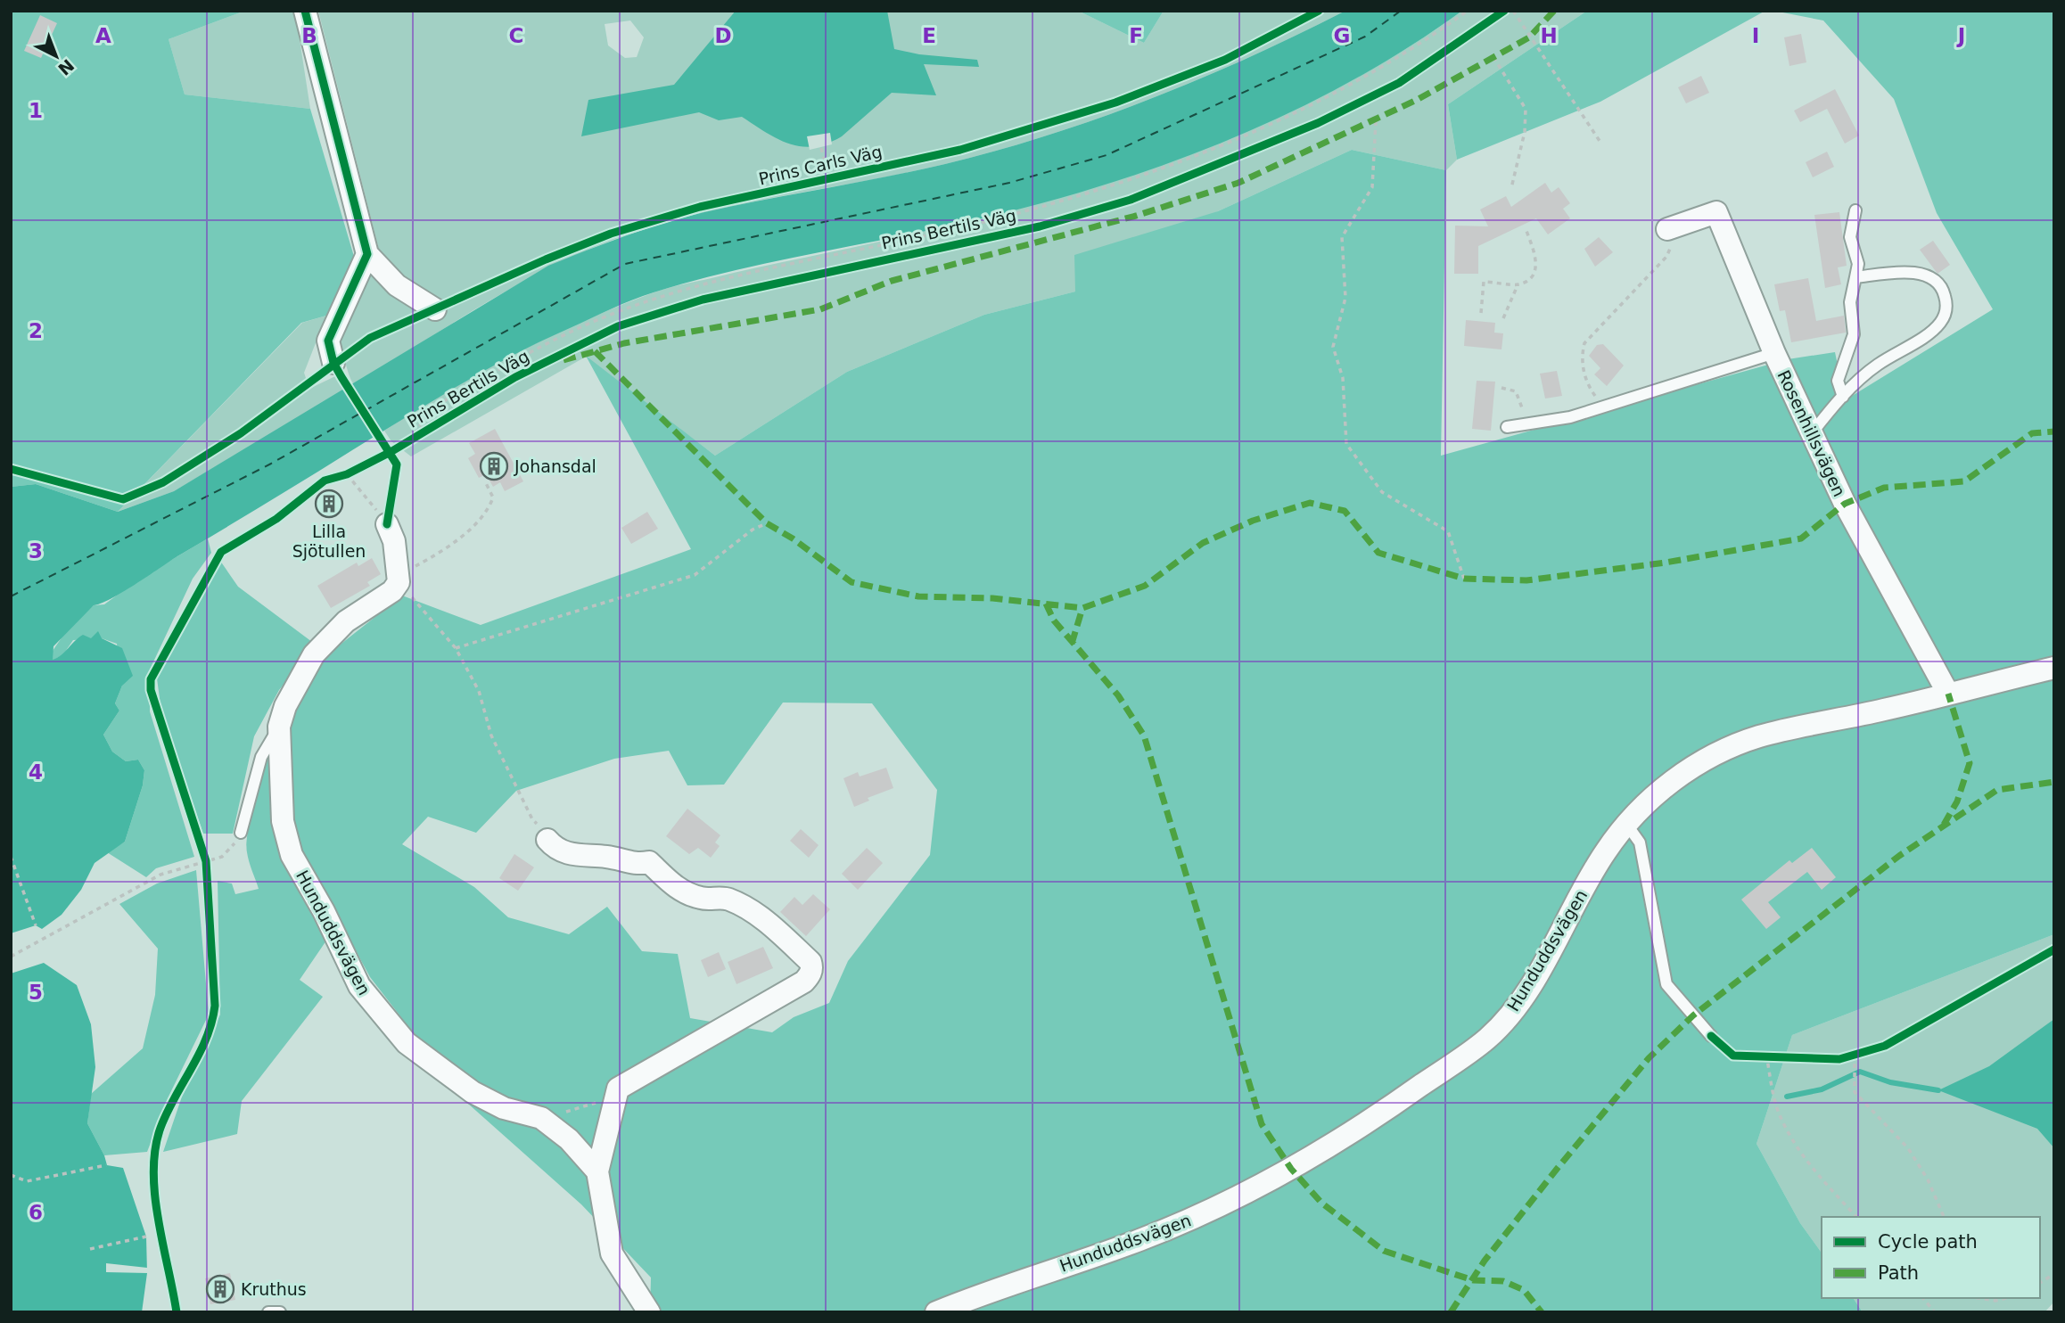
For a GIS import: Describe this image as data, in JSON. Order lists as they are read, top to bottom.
{
  "streets": {
    "street": ["Rosenhillsvägen", "Hunduddsvägen"],
    "cycle path": ["Prins Carls Väg", "Prins Bertils Väg"]
  },
  "crossings": [
    ["Rosenhillsvägen", "Hunduddsvägen"]
  ],
  "places": {
    "building": ["Johansdal", "Lilla Sjötullen", "Kruthus"]
  },
  "legend": ["Cycle path", "Path"],
  "north": "bottom right",
  "grid": {
    "columns": [
      "A",
      "B",
      "C",
      "D",
      "E",
      "F",
      "G",
      "H",
      "I",
      "J"
    ],
    "rows": [
      "1",
      "2",
      "3",
      "4",
      "5",
      "6"
    ]
  }
}
